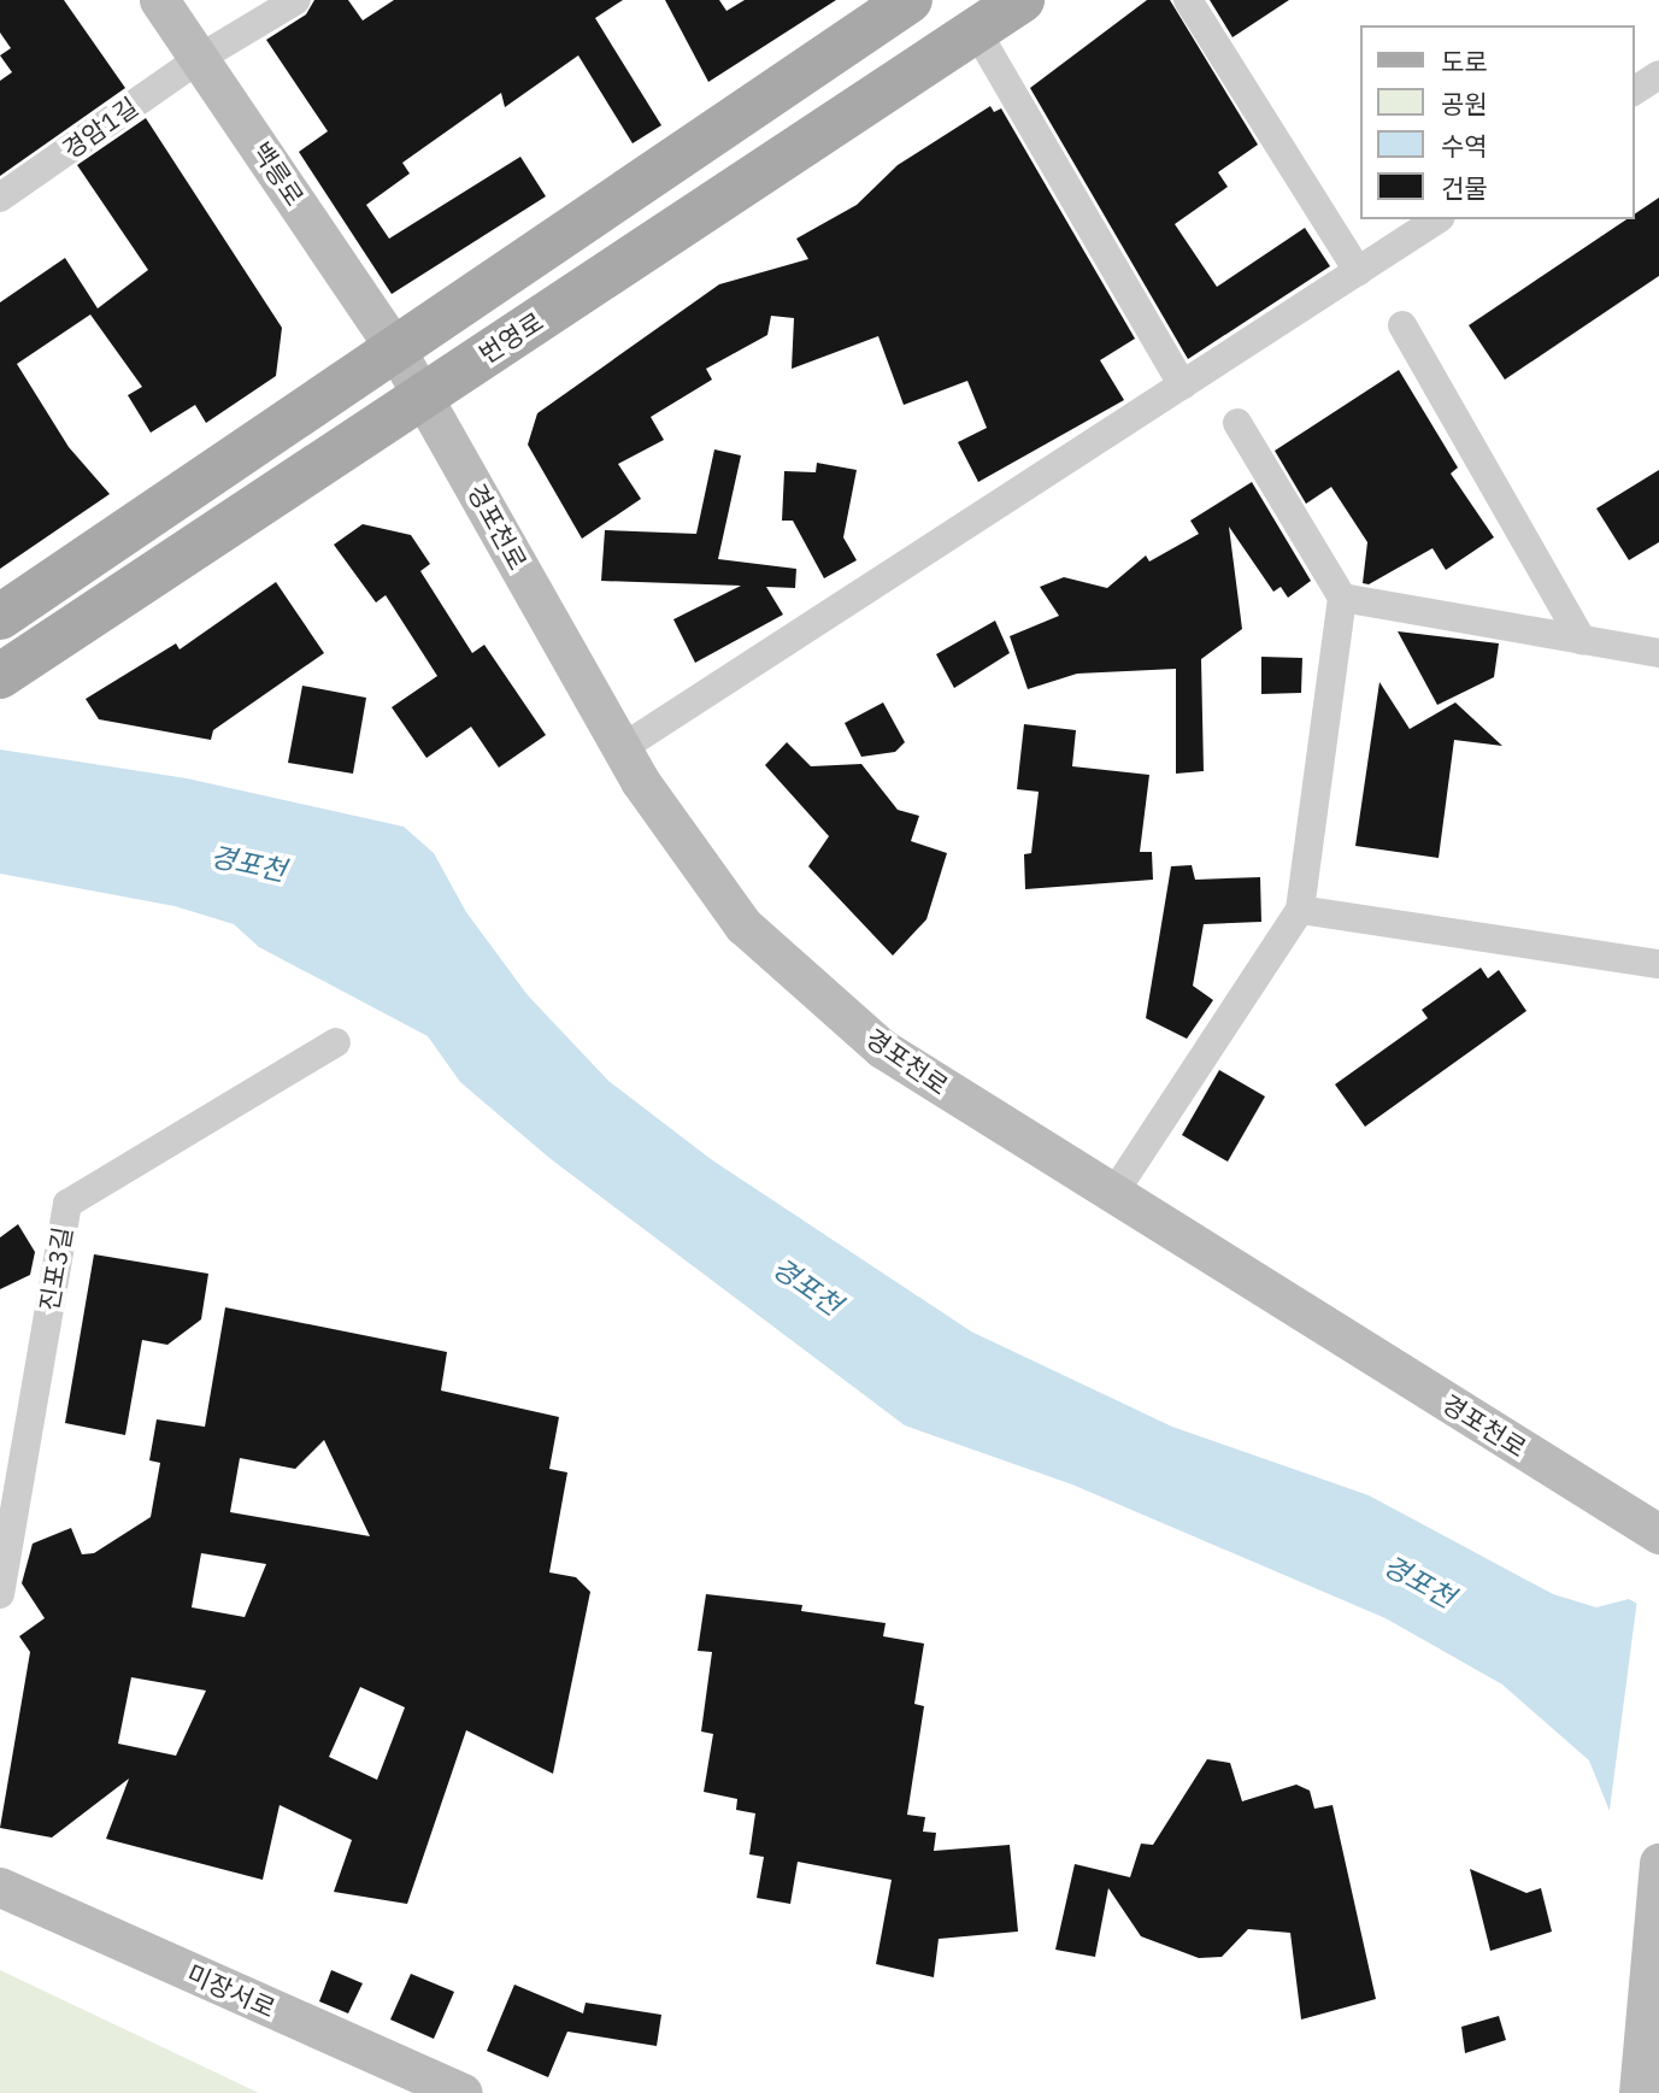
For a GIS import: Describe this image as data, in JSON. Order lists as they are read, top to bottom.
{
  "streets": {
    "main road": ["번영로"],
    "street": [
      "경암1길",
      "백릉로",
      "경포천로",
      "진포3길",
      "미장서로"
    ]
  },
  "crossings": [
    ["경암1길", "백릉로"],
    ["백릉로", "경포천로"],
    ["번영로", "경포천로"]
  ],
  "water": ["경포천"],
  "legend": [
    "도로",
    "공원",
    "수역",
    "건물"
  ]
}
